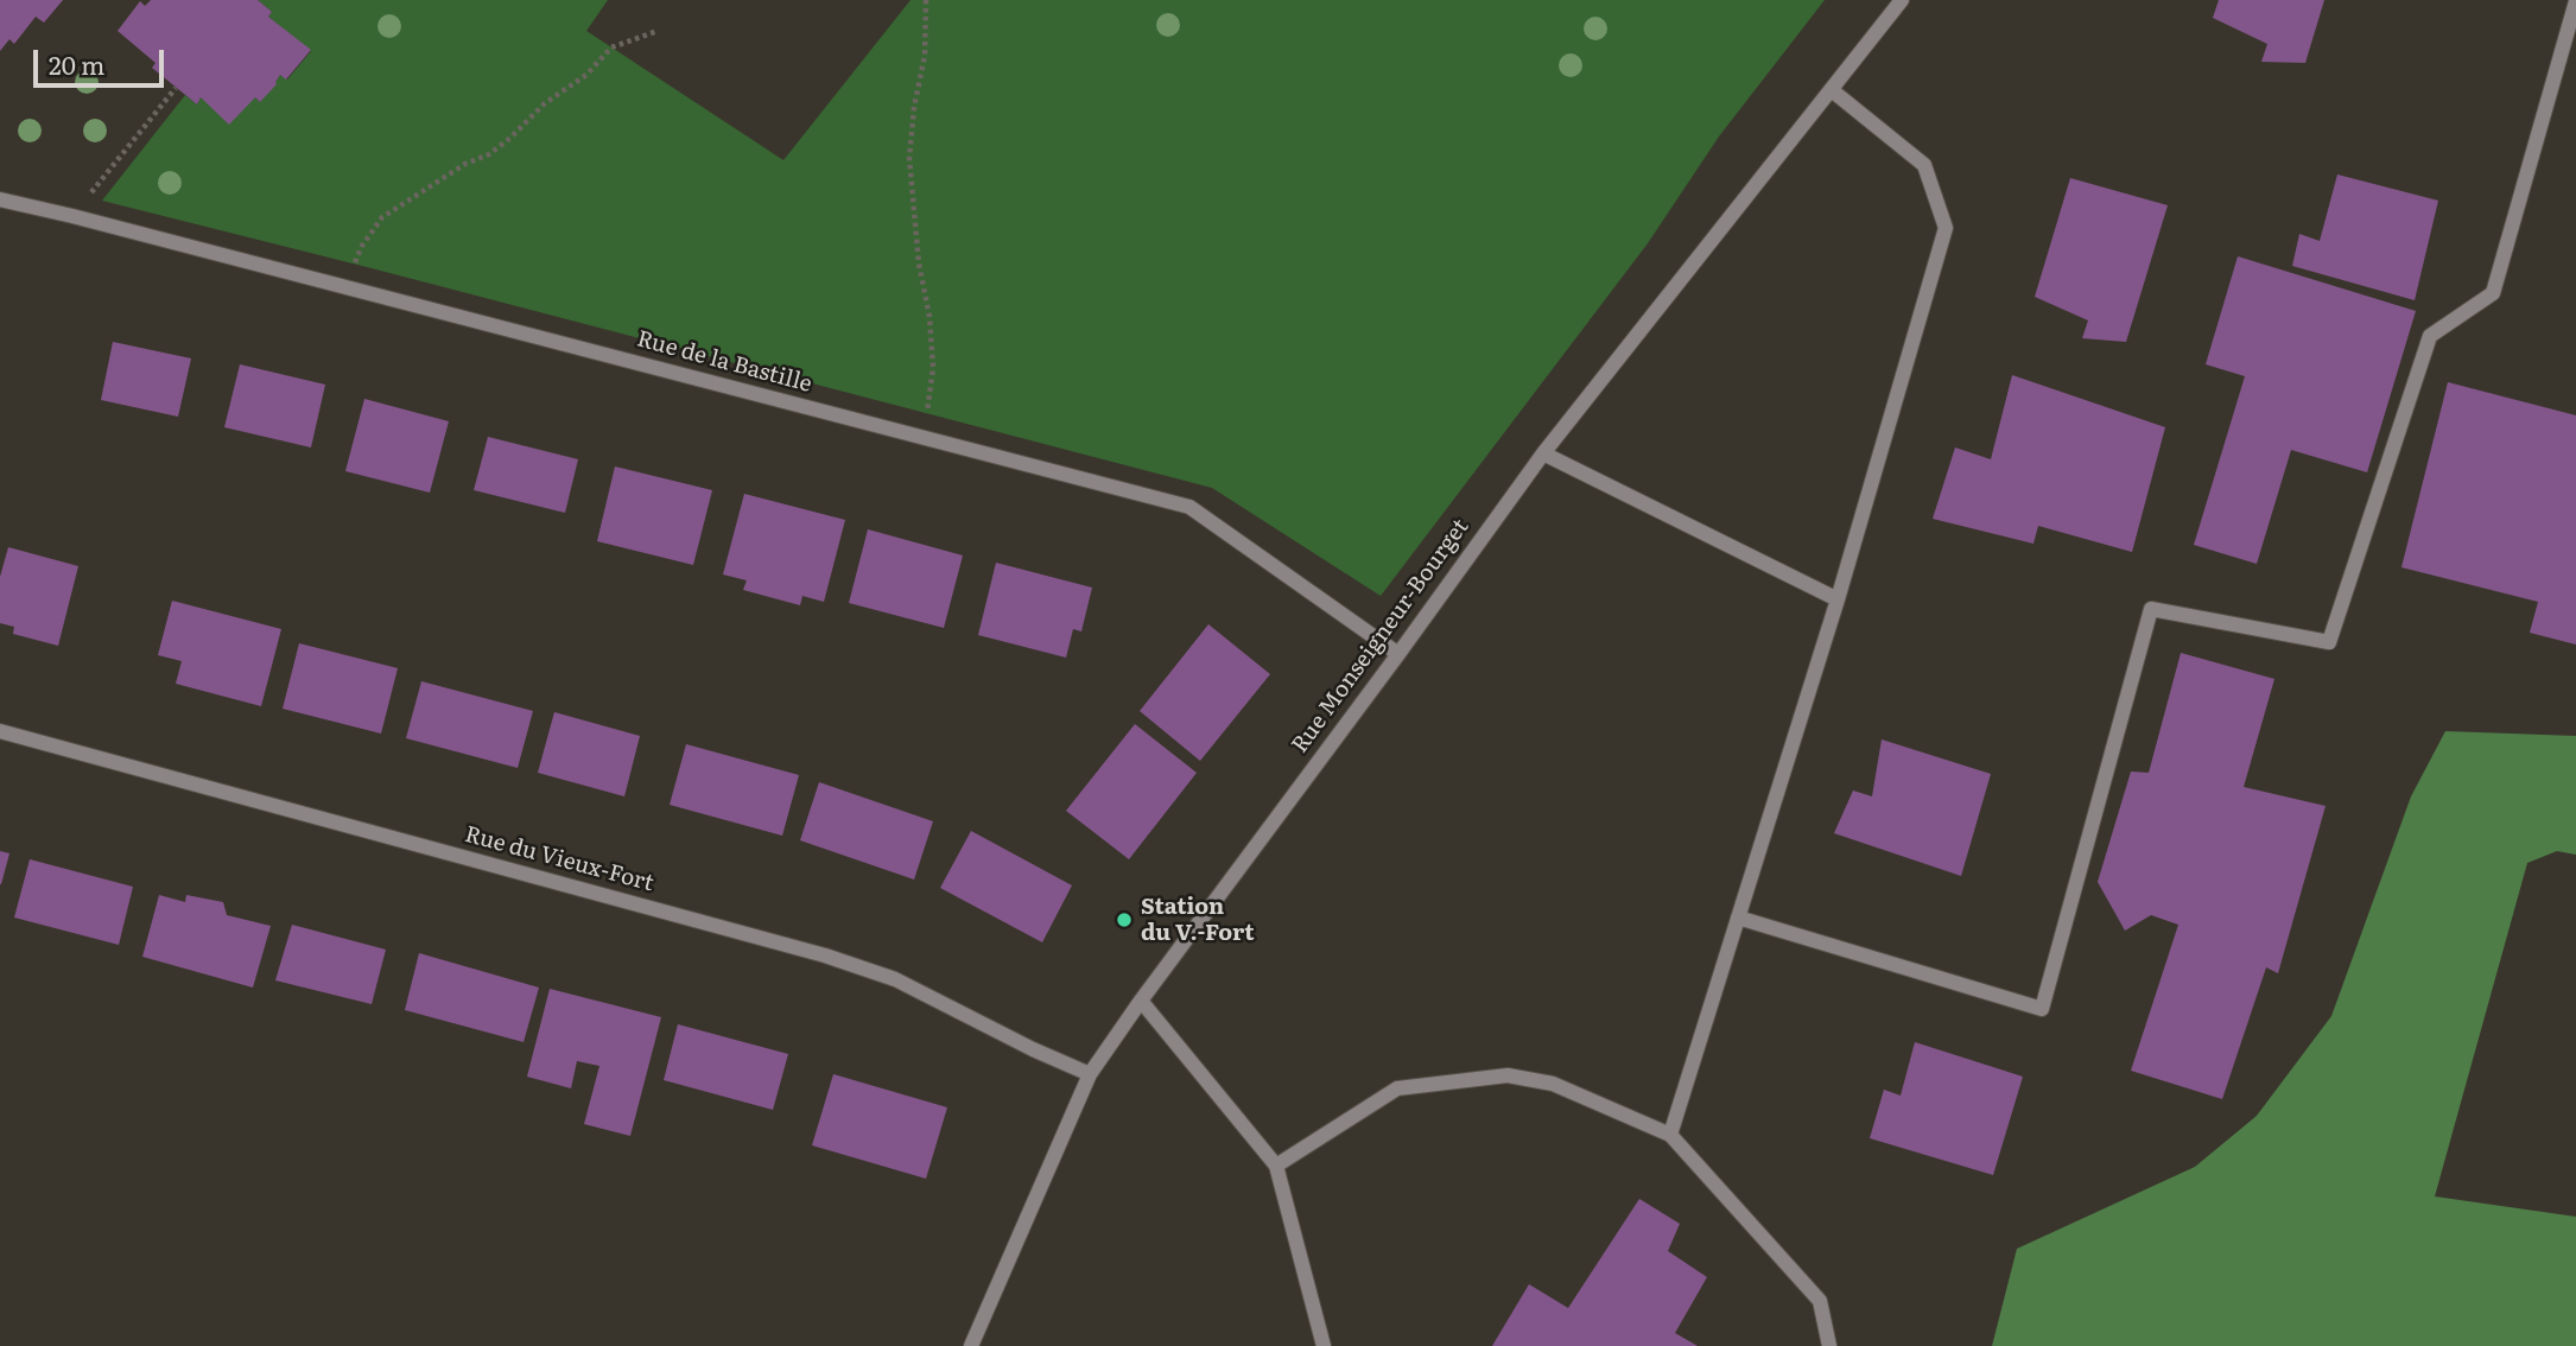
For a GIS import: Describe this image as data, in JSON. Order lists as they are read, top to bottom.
{
  "streets": {
    "street": ["Rue de la Bastille", "Rue Monseigneur-Bourget", "Rue du Vieux-Fort"]
  },
  "crossings": [
    ["Rue de la Bastille", "Rue Monseigneur-Bourget"],
    ["Rue Monseigneur-Bourget", "Rue du Vieux-Fort"]
  ],
  "places": ["Station du V.-Fort"],
  "scale_bar": "20 m"
}
